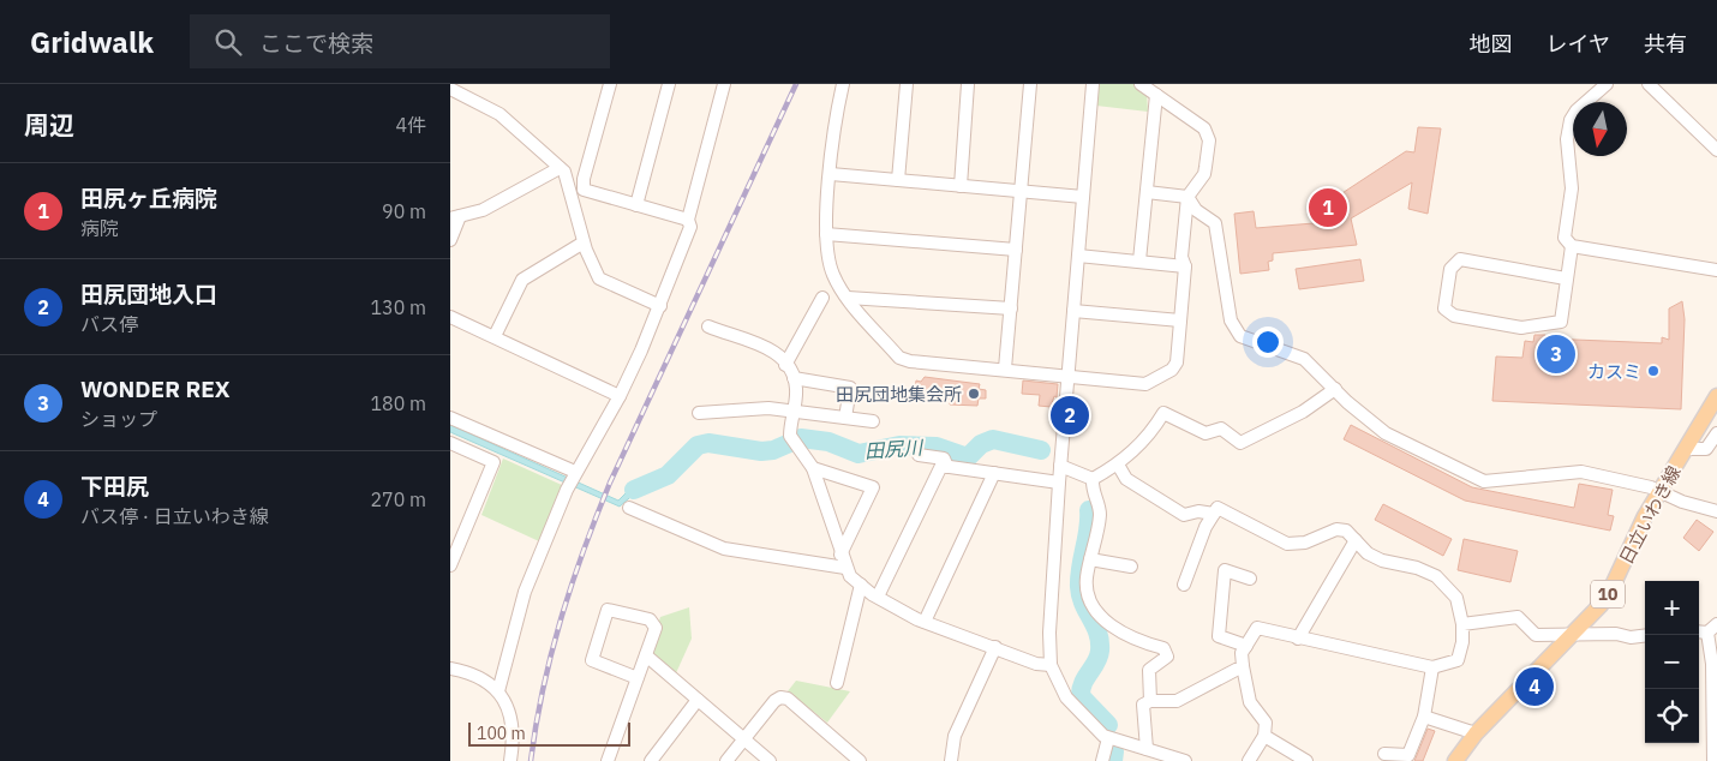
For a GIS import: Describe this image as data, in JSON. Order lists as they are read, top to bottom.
{
  "streets": {
    "main road": ["日立いわき線", "10"]
  },
  "water": ["田尻川"],
  "places": ["カスミ", "田尻団地集会所"],
  "scale_bar": "100 m",
  "north": "bottom",
  "page": {
    "header": "Gridwalk",
    "search": "ここで検索",
    "nav": ["地図", "レイヤ", "共有"],
    "heading": ["周辺", "4件"],
    "list": [
      {
        "mark": "1",
        "name": "田尻ヶ丘病院",
        "note": "病院",
        "value": "90 m"
      },
      {
        "mark": "2",
        "name": "田尻団地入口",
        "note": "バス停",
        "value": "130 m"
      },
      {
        "mark": "3",
        "name": "WONDER REX",
        "note": "ショップ",
        "value": "180 m"
      },
      {
        "mark": "4",
        "name": "下田尻",
        "note": "バス停 · 日立いわき線",
        "value": "270 m"
      }
    ],
    "pins": [
      "1",
      "3",
      "2",
      "4"
    ],
    "map_buttons": ["+", "−"],
    "scale": "100 m"
  }
}
